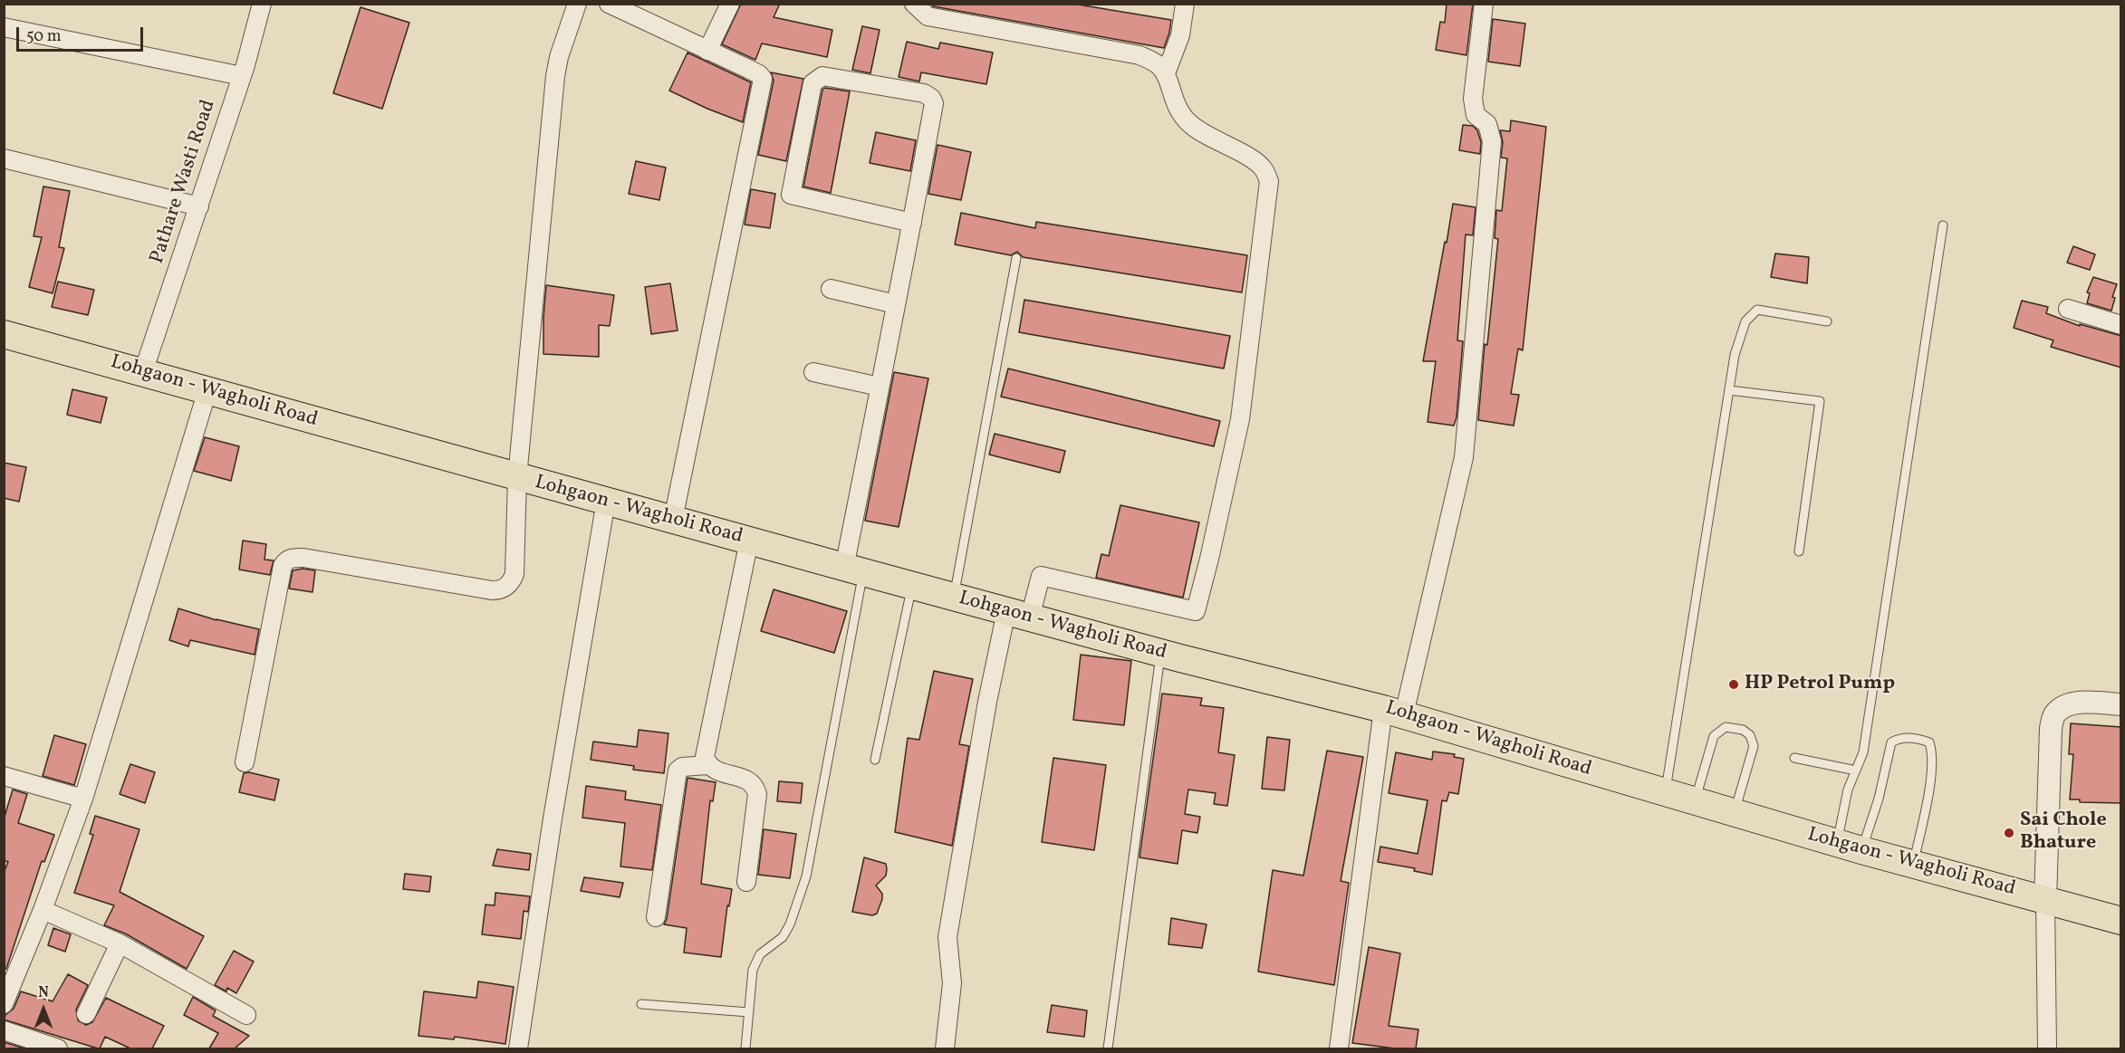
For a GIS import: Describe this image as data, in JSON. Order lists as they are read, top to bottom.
{
  "streets": {
    "main road": ["Lohgaon - Wagholi Road"],
    "street": ["Pathare Wasti Road"]
  },
  "crossings": [
    ["Pathare Wasti Road", "Lohgaon - Wagholi Road"]
  ],
  "places": ["HP Petrol Pump", "Sai Chole Bhature"],
  "scale_bar": "50 m",
  "north": "top"
}
